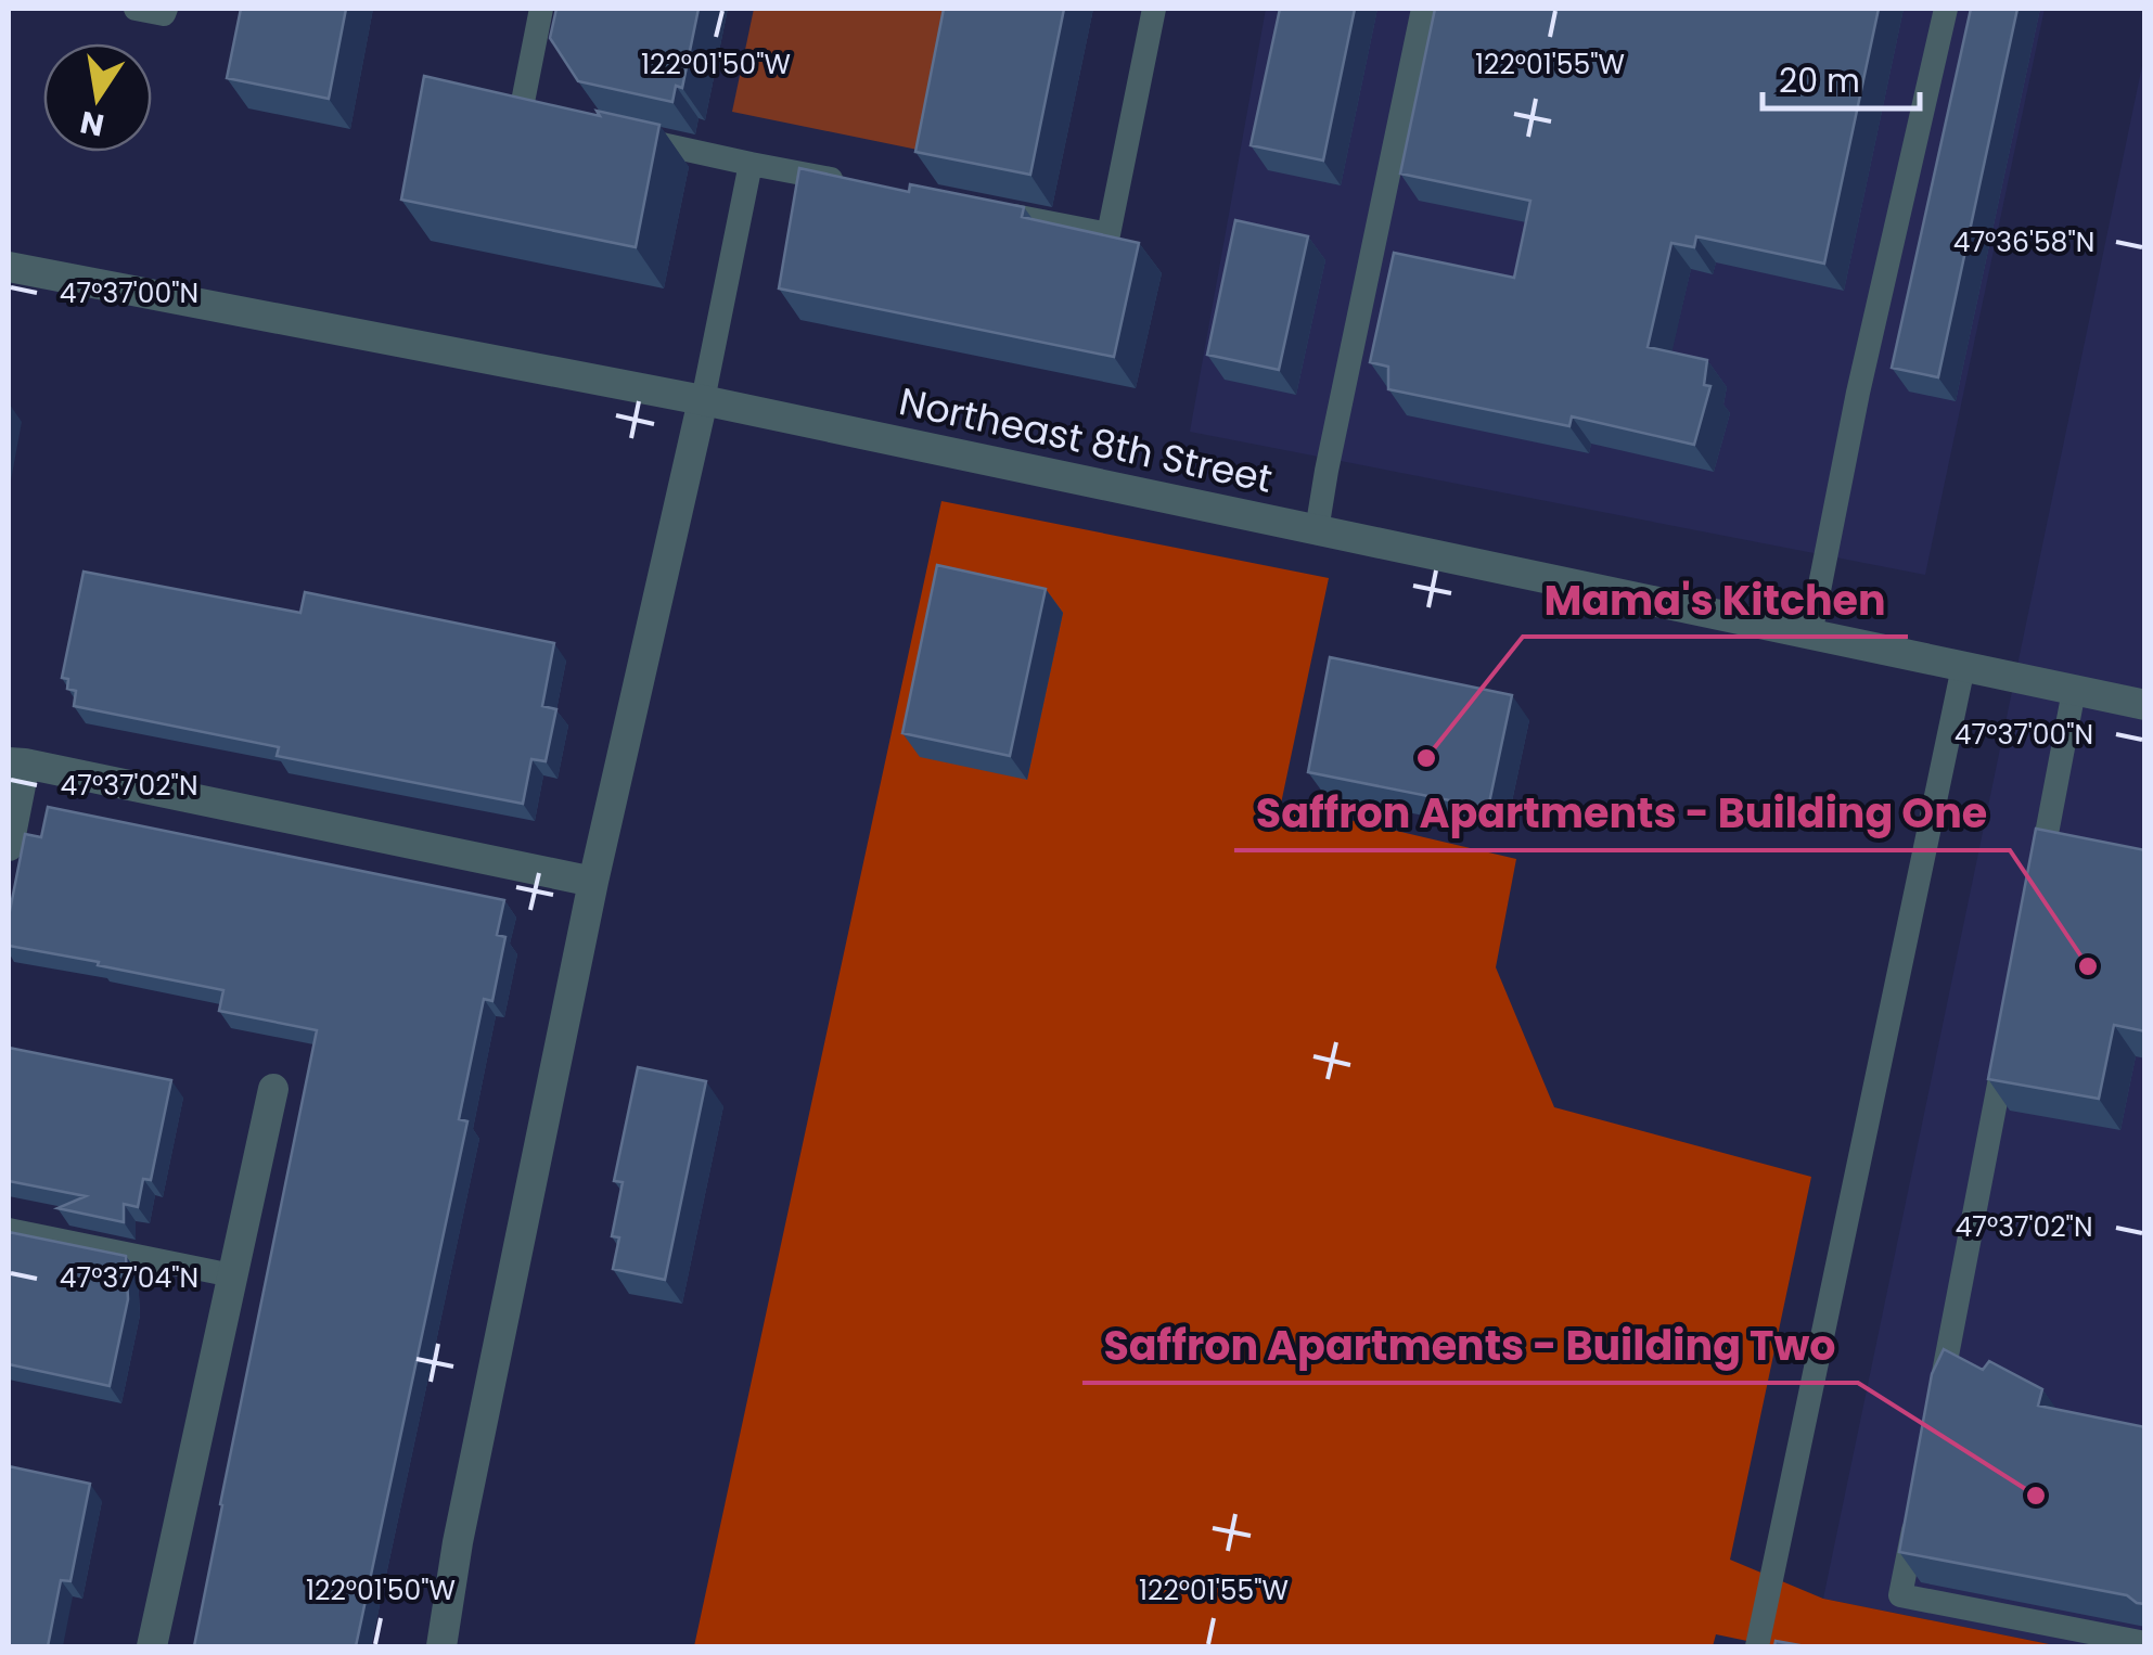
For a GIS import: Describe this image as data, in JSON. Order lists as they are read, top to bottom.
{
  "streets": {
    "street": ["Northeast 8th Street"]
  },
  "places": ["Mama's Kitchen", "Saffron Apartments - Building One", "Saffron Apartments - Building Two"],
  "scale_bar": "20 m",
  "north": "bottom",
  "coordinates": [
    "122°01'50\"W",
    "122°01'55\"W",
    "47°36'58\"N",
    "47°37'00\"N",
    "47°37'02\"N",
    "47°37'04\"N"
  ]
}
